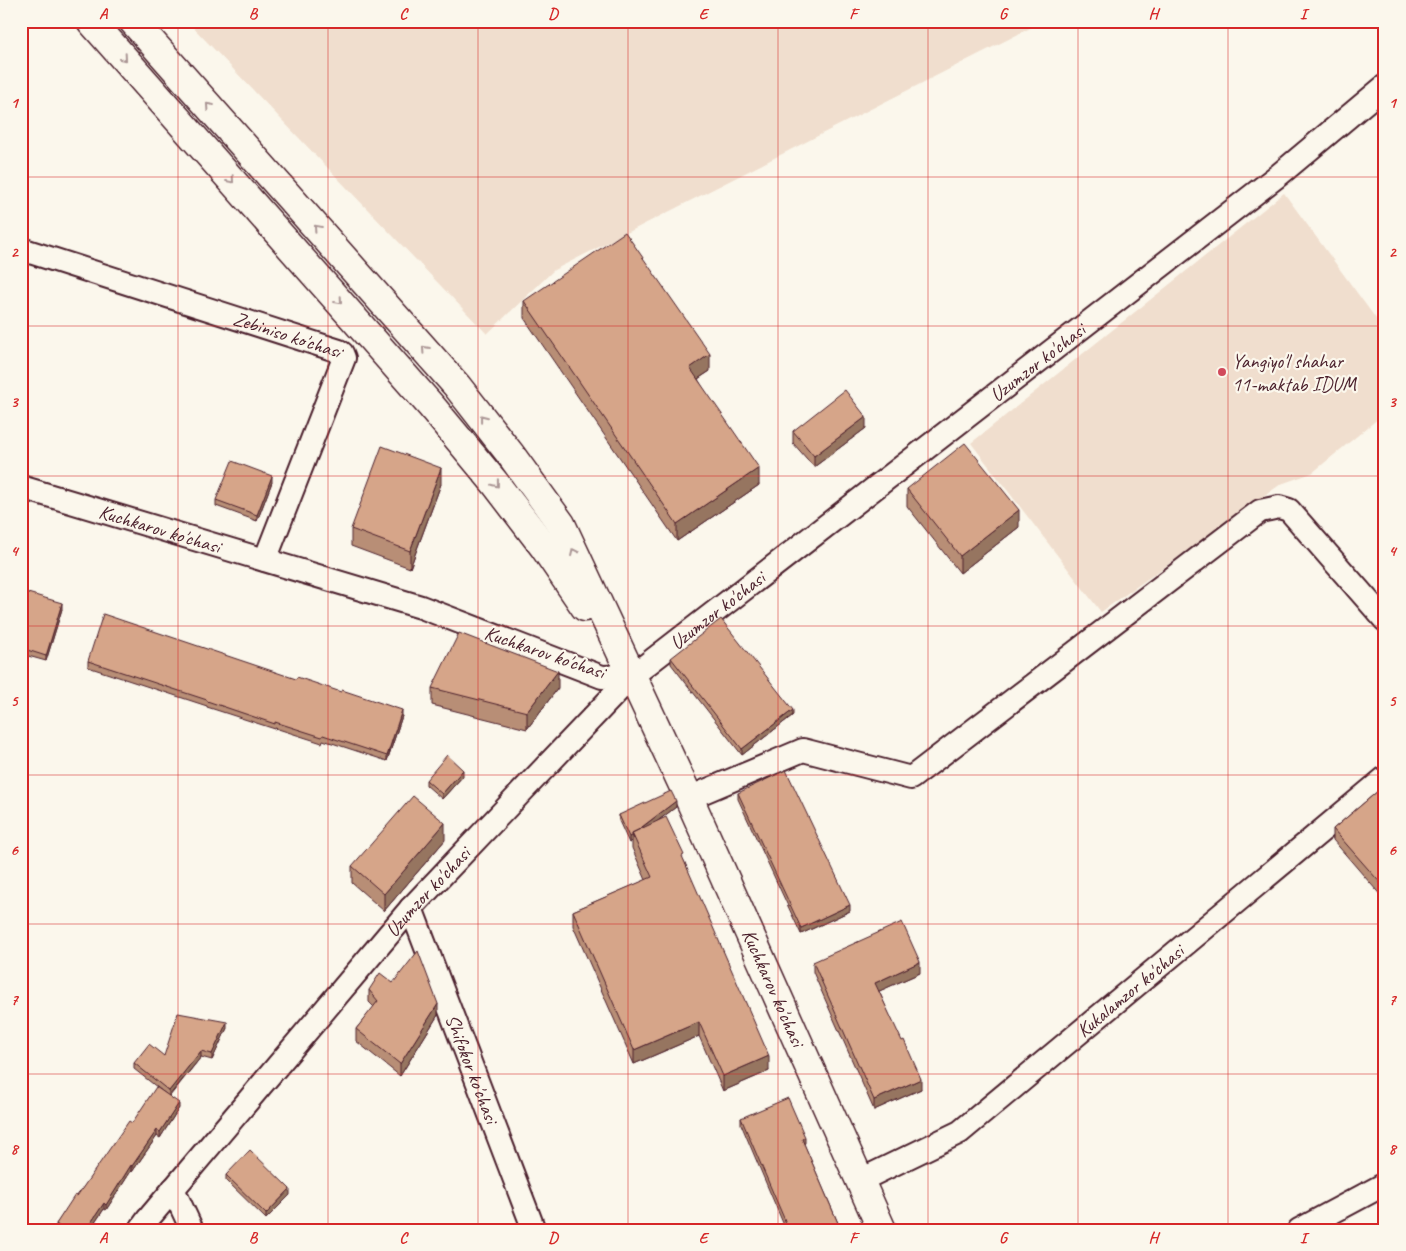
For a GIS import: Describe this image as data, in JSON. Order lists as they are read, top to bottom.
{
  "streets": {
    "main road": ["Kuchkarov ko'chasi"],
    "street": [
      "Zebiniso ko'chasi",
      "Uzumzor ko'chasi",
      "Kukalamzor ko'chasi",
      "Shifokor ko'chasi"
    ]
  },
  "crossings": [
    ["Zebiniso ko'chasi", "Kuchkarov ko'chasi"],
    ["Uzumzor ko'chasi", "Kuchkarov ko'chasi"],
    ["Uzumzor ko'chasi", "Shifokor ko'chasi"],
    ["Kuchkarov ko'chasi", "Kukalamzor ko'chasi"]
  ],
  "places": ["Yangiyo'l shahar 11-maktab IDUM"],
  "grid": {
    "columns": [
      "A",
      "B",
      "C",
      "D",
      "E",
      "F",
      "G",
      "H",
      "I"
    ],
    "rows": [
      "1",
      "2",
      "3",
      "4",
      "5",
      "6",
      "7",
      "8"
    ]
  }
}
